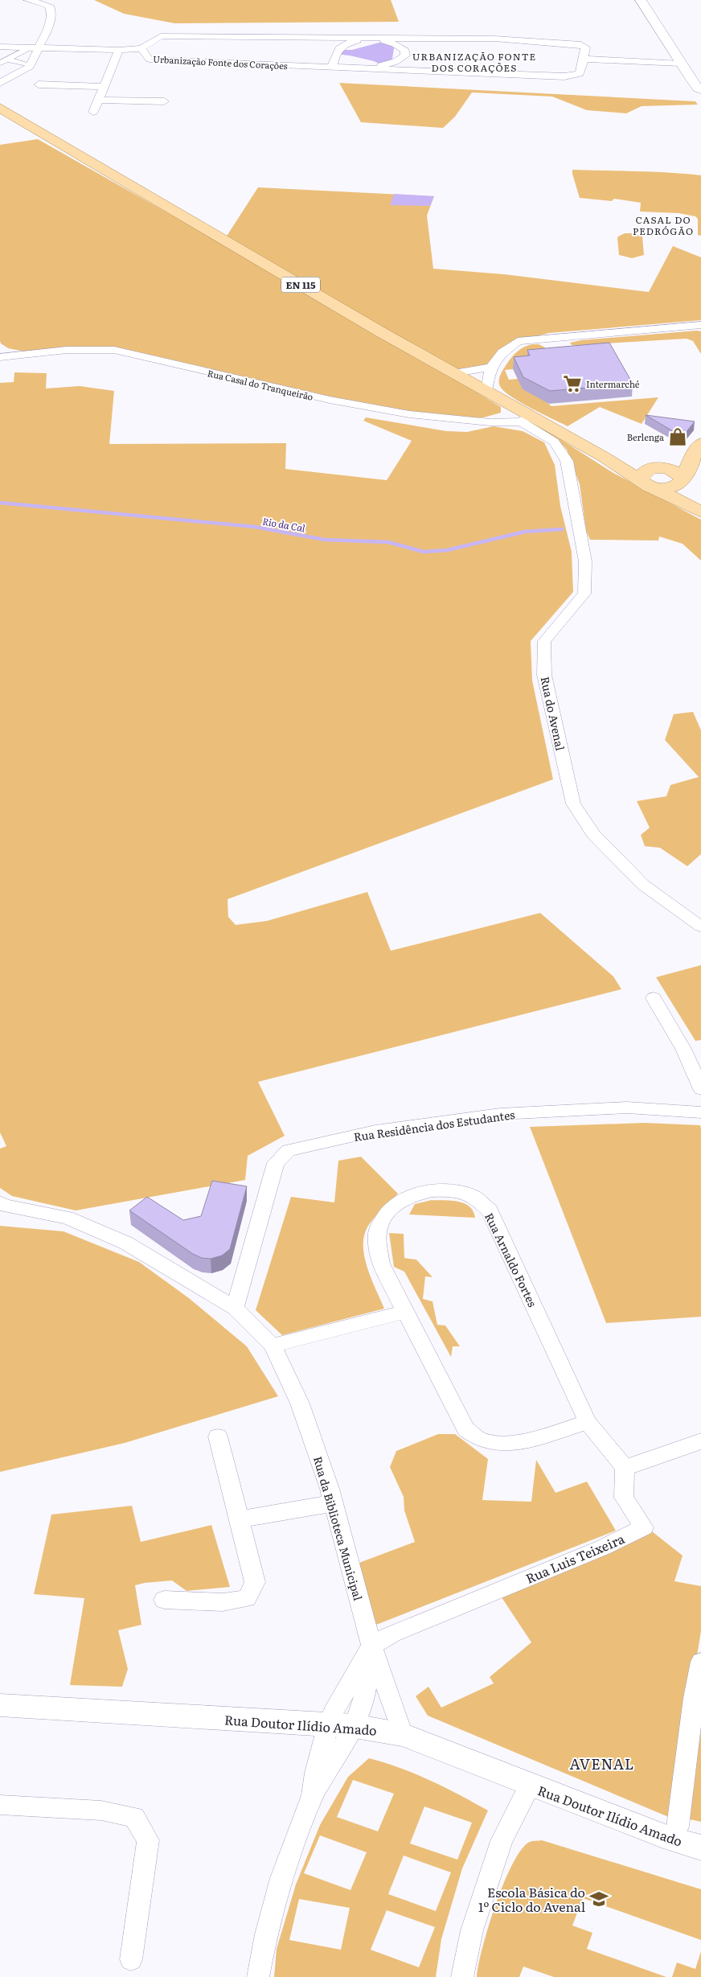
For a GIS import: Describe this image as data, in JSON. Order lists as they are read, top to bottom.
{
  "streets": {
    "main road": ["EN 115"],
    "street": [
      "Urbanização Fonte dos Corações",
      "Rua Casal do Tranqueirão",
      "Rua do Avenal",
      "Rua Residência dos Estudantes",
      "Rua Arnaldo Fortes",
      "Rua da Biblioteca Municipal",
      "Rua Luis Teixeira",
      "Rua Doutor Ilídio Amado"
    ]
  },
  "crossings": [
    ["EN 115", "Rua Casal do Tranqueirão"],
    ["EN 115", "Rua do Avenal"],
    ["Rua Casal do Tranqueirão", "Rua do Avenal"],
    ["Rua Residência dos Estudantes", "Rua da Biblioteca Municipal"],
    ["Rua Arnaldo Fortes", "Rua Luis Teixeira"],
    ["Rua da Biblioteca Municipal", "Rua Luis Teixeira"],
    ["Rua da Biblioteca Municipal", "Rua Doutor Ilídio Amado"]
  ],
  "districts": ["URBANIZAÇÃO FONTE DOS CORAÇÕES", "CASAL DO PEDRÓGÃO", "AVENAL"],
  "water": ["Rio da Cal"],
  "places": {
    "supermarket": ["Intermarché"],
    "shop": ["Berlenga"],
    "school or university": ["Escola Básica do 1º Ciclo do Avenal"]
  }
}
